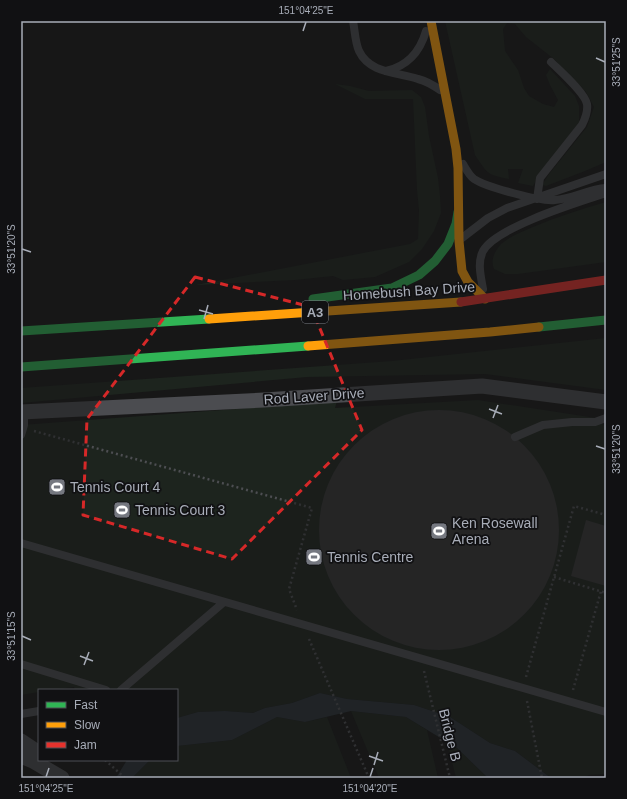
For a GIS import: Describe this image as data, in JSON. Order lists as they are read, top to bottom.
{
  "streets": {
    "highway": ["Homebush Bay Drive", "A3"],
    "street": ["Rod Laver Drive"],
    "path": ["Bridge B"]
  },
  "places": {
    "sports": [
      "Tennis Court 4",
      "Tennis Court 3",
      "Ken Rosewall Arena",
      "Tennis Centre"
    ]
  },
  "legend": ["Fast", "Slow", "Jam"],
  "coordinates": [
    "151°04'25\"E",
    "33°51'25\"S",
    "33°51'20\"S",
    "33°51'15\"S",
    "151°04'20\"E"
  ]
}
